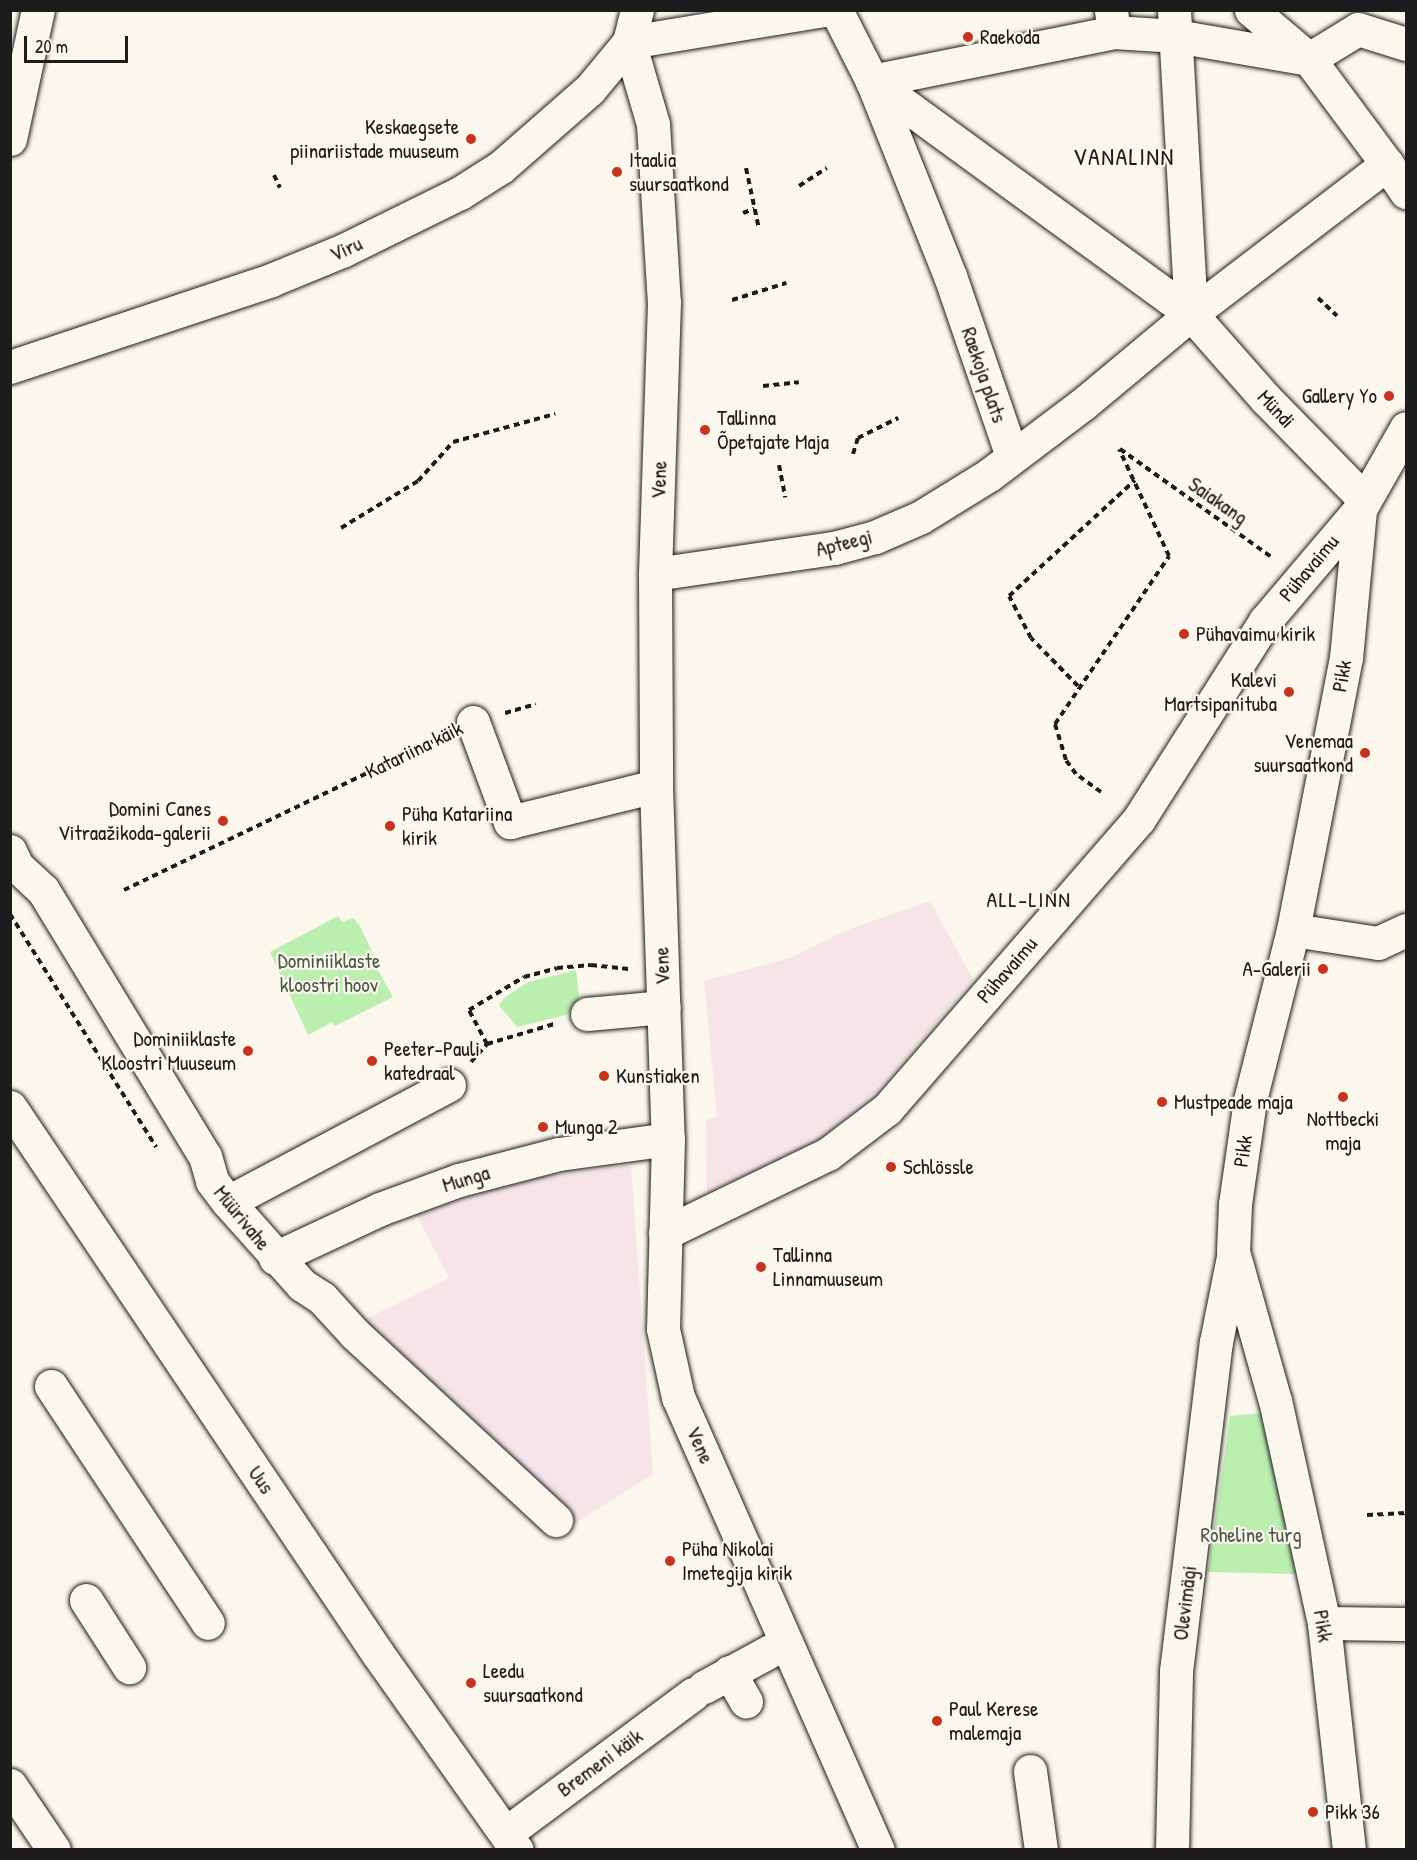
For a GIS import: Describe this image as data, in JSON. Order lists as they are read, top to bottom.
{
  "streets": {
    "street": [
      "Viru",
      "Raekoja plats",
      "Mündi",
      "Vene",
      "Apteegi",
      "Pühavaimu",
      "Pikk",
      "Katariina käik",
      "Munga",
      "Müürivahe",
      "Uus",
      "Olevimägi",
      "Bremeni käik"
    ],
    "path": ["Saiakang"]
  },
  "crossings": [
    ["Viru", "Vene"],
    ["Raekoja plats", "Mündi"],
    ["Raekoja plats", "Apteegi"],
    ["Mündi", "Pühavaimu"],
    ["Mündi", "Pikk"],
    ["Vene", "Apteegi"],
    ["Vene", "Pühavaimu"],
    ["Vene", "Katariina käik"],
    ["Vene", "Munga"],
    ["Vene", "Bremeni käik"],
    ["Saiakang", "Pühavaimu"],
    ["Pühavaimu", "Pikk"],
    ["Pikk", "Olevimägi"],
    ["Munga", "Müürivahe"],
    ["Uus", "Bremeni käik"]
  ],
  "districts": ["VANALINN", "ALL-LINN"],
  "parks": ["Dominiiklaste kloostri hoov", "Roheline turg"],
  "places": [
    "Raekoda",
    "Keskaegsete piinariistade muuseum",
    "Itaalia suursaatkond",
    "Gallery Yo",
    "Tallinna Õpetajate Maja",
    "Pühavaimu kirik",
    "Kalevi Martsipanituba",
    "Venemaa suursaatkond",
    "Domini Canes Vitraažikoda-galerii",
    "Püha Katariina kirik",
    "A-Galerii",
    "Dominiiklaste Kloostri Muuseum",
    "Peeter-Pauli katedraal",
    "Kunstiaken",
    "Nottbecki maja",
    "Mustpeade maja",
    "Munga 2",
    "Schlössle",
    "Tallinna Linnamuuseum",
    "Püha Nikolai Imetegija kirik",
    "Leedu suursaatkond",
    "Paul Kerese malemaja",
    "Pikk 36"
  ],
  "scale_bar": "20 m"
}
